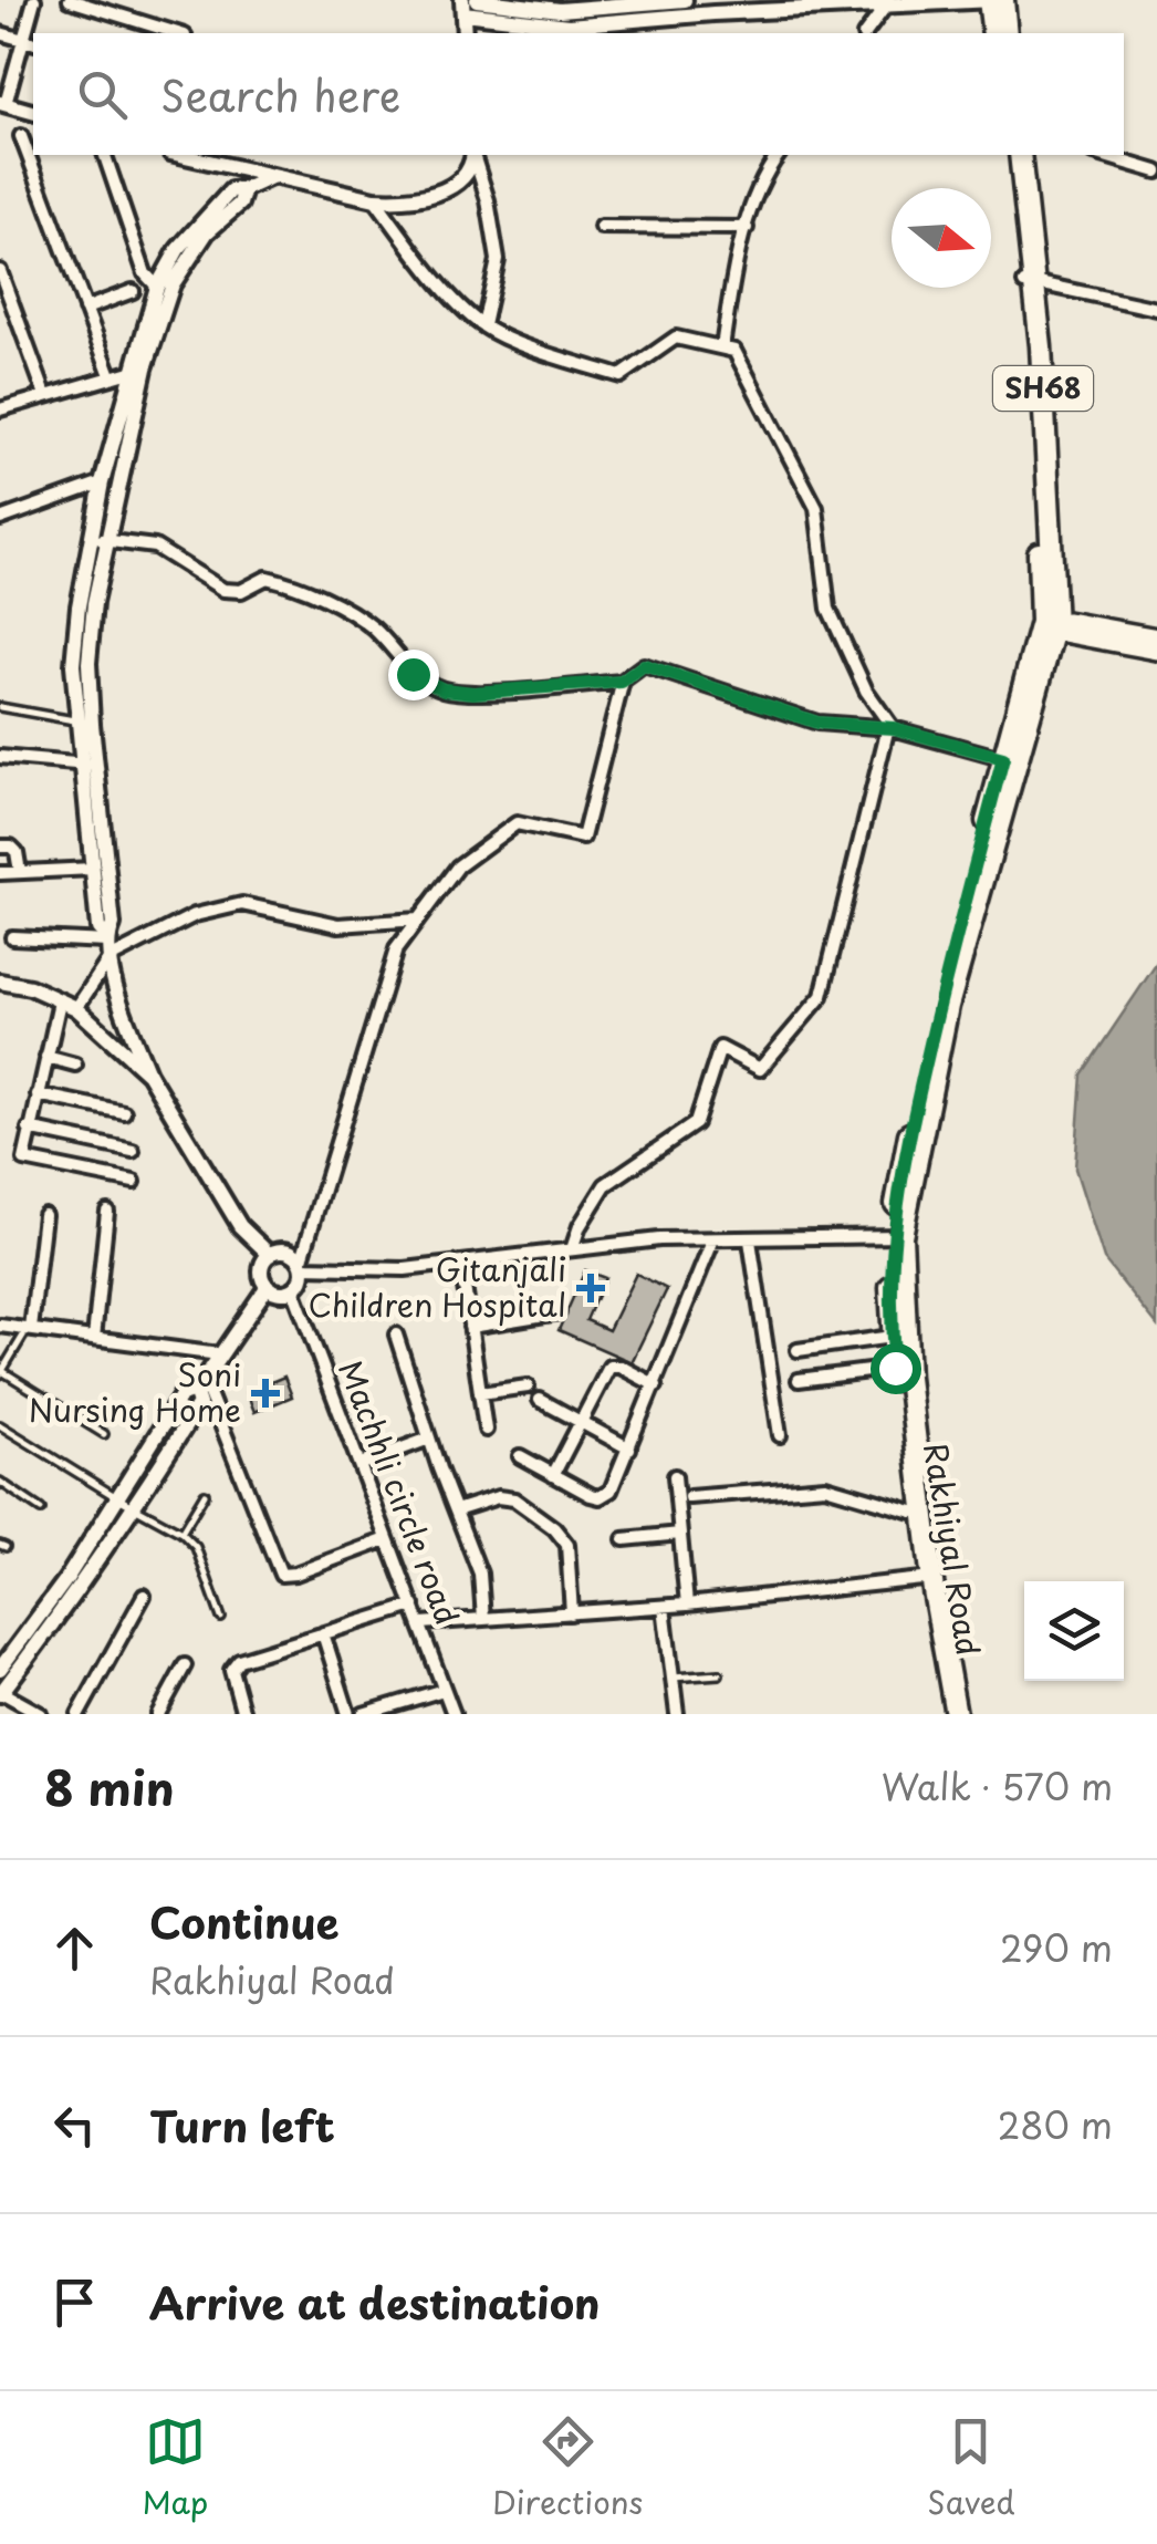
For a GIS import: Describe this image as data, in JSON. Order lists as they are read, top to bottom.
{
  "streets": {
    "main road": ["SH68", "Rakhiyal Road"],
    "street": ["Machhli circle road"]
  },
  "crossings": [
    ["SH68", "Rakhiyal Road"]
  ],
  "places": {
    "health": ["Gitanjali Children Hospital", "Soni Nursing Home"]
  },
  "north": "right",
  "page": {
    "search": "Search here",
    "heading": ["8 min", "Walk · 570 m"],
    "list": [
      ["Continue", "Rakhiyal Road", "290 m"],
      ["Turn left", "280 m"],
      "Arrive at destination"
    ],
    "nav": ["Map", "Directions", "Saved"]
  }
}
